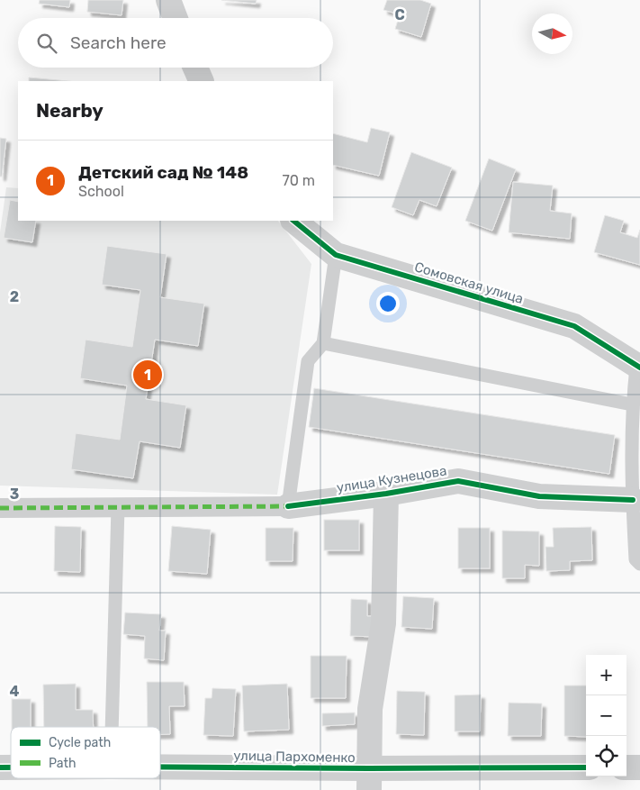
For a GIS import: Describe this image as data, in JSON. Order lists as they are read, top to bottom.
{
  "streets": {
    "street": ["Сомовская улица", "улица Кузнецова", "улица Пархоменко"]
  },
  "legend": ["Cycle path", "Path"],
  "north": "right",
  "page": {
    "search": "Search here",
    "heading": "Nearby",
    "list": [
      {
        "mark": "1",
        "name": "Детский сад № 148",
        "note": "School",
        "value": "70 m"
      }
    ],
    "pins": "1",
    "map_buttons": ["+", "−"]
  },
  "grid": {
    "columns": ["C"],
    "rows": ["2", "3", "4"]
  }
}
